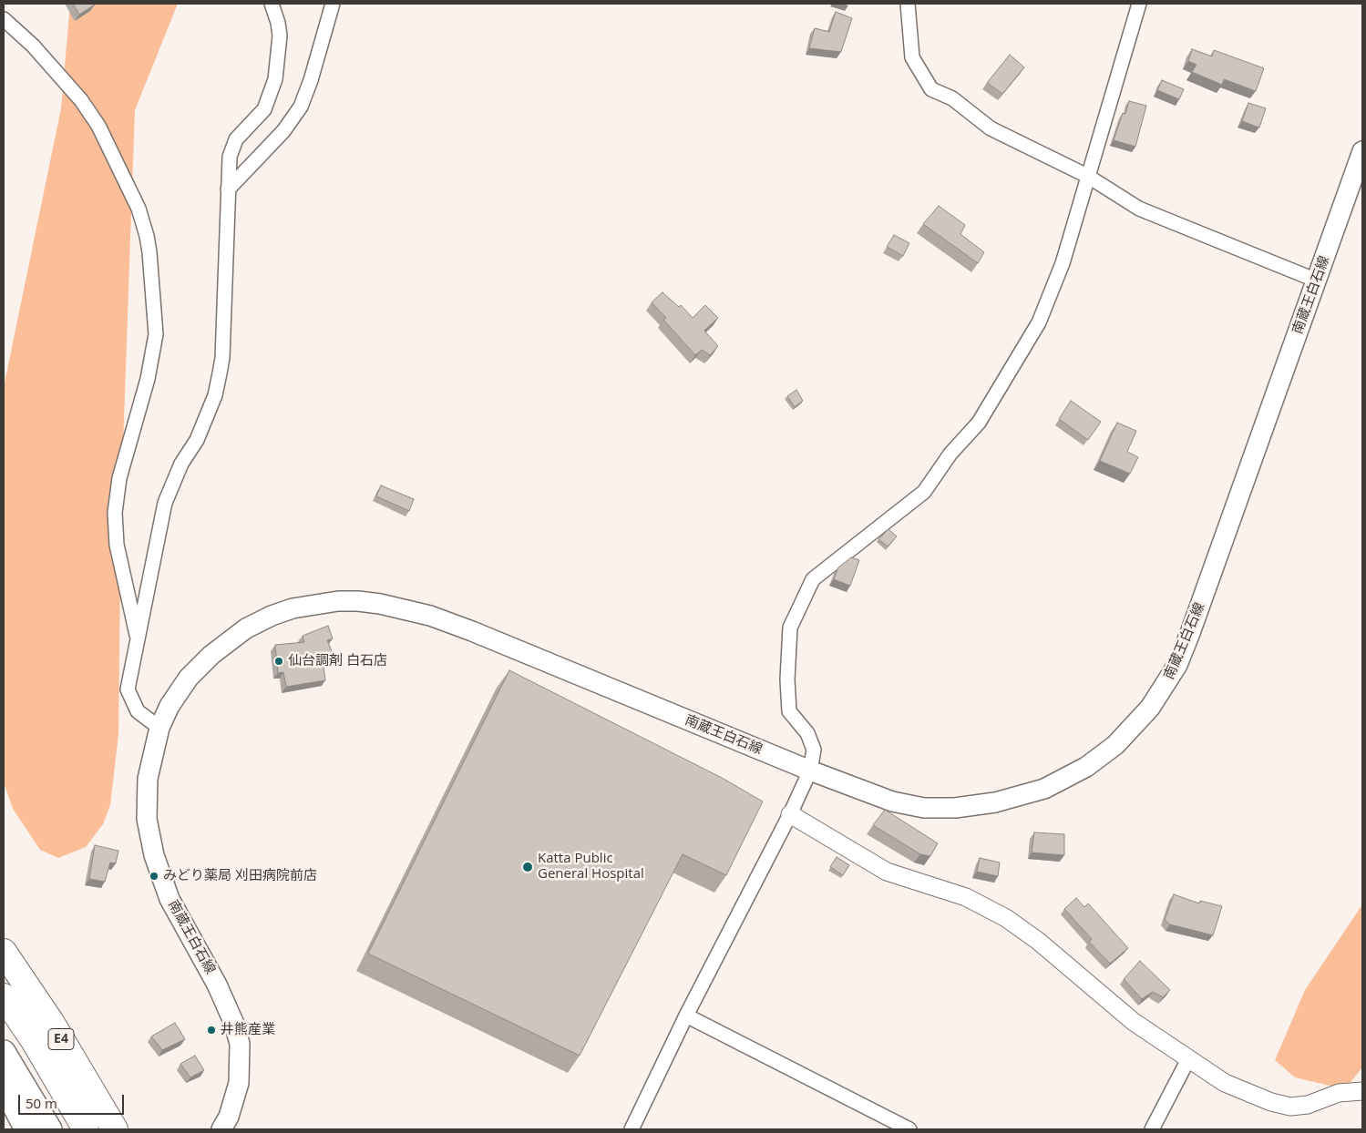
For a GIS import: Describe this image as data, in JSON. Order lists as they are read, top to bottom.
{
  "streets": {
    "highway": ["E4"],
    "main road": ["南蔵王白石線"]
  },
  "places": [
    "仙台調剤 白石店",
    "Katta Public General Hospital",
    "みどり薬局 刈田病院前店",
    "井熊産業"
  ],
  "scale_bar": "50 m"
}
